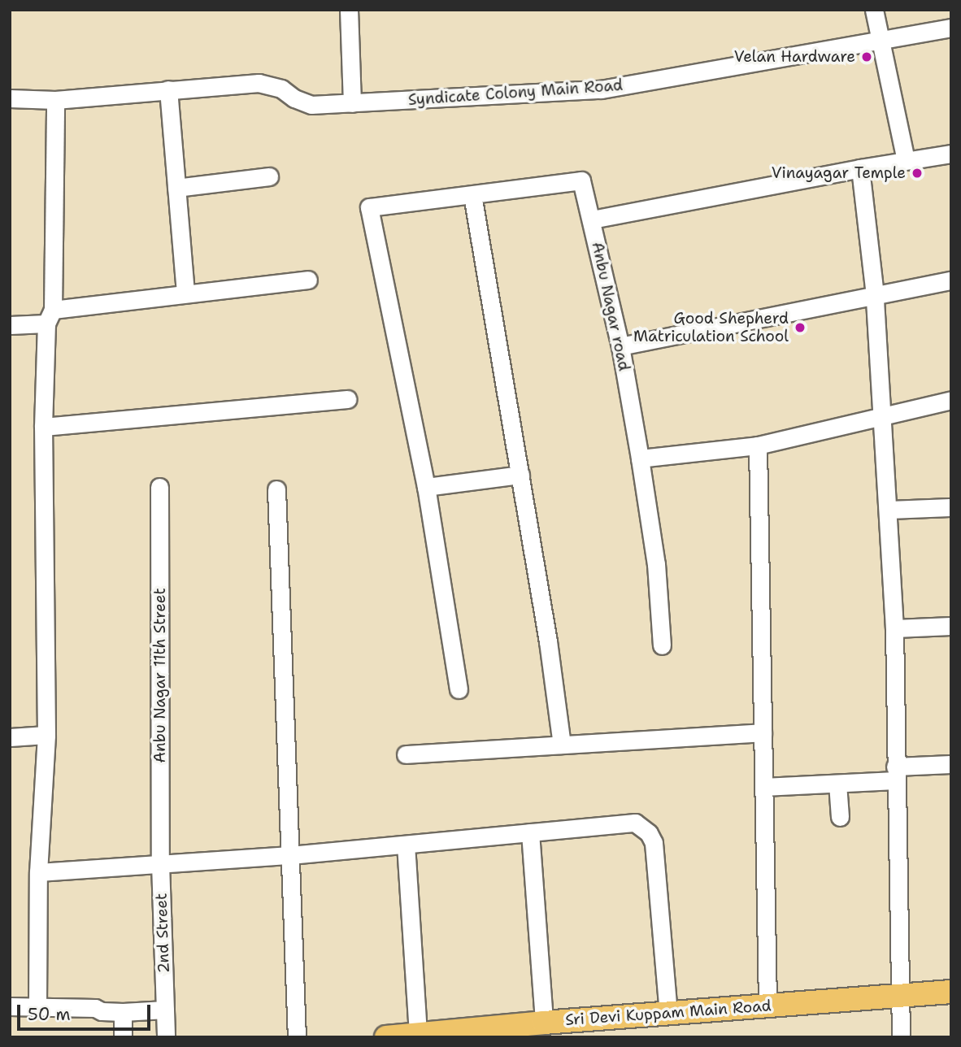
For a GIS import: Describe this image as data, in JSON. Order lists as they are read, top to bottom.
{
  "streets": {
    "main road": ["Sri Devi Kuppam Main Road"],
    "street": [
      "Syndicate Colony Main Road",
      "Anbu Nagar road",
      "Anbu Nagar 11th Street",
      "2nd Street"
    ]
  },
  "crossings": [
    ["Anbu Nagar 11th Street", "2nd Street"]
  ],
  "places": ["Velan Hardware", "Vinayagar Temple", "Good Shepherd Matriculation School"],
  "scale_bar": "50 m"
}
